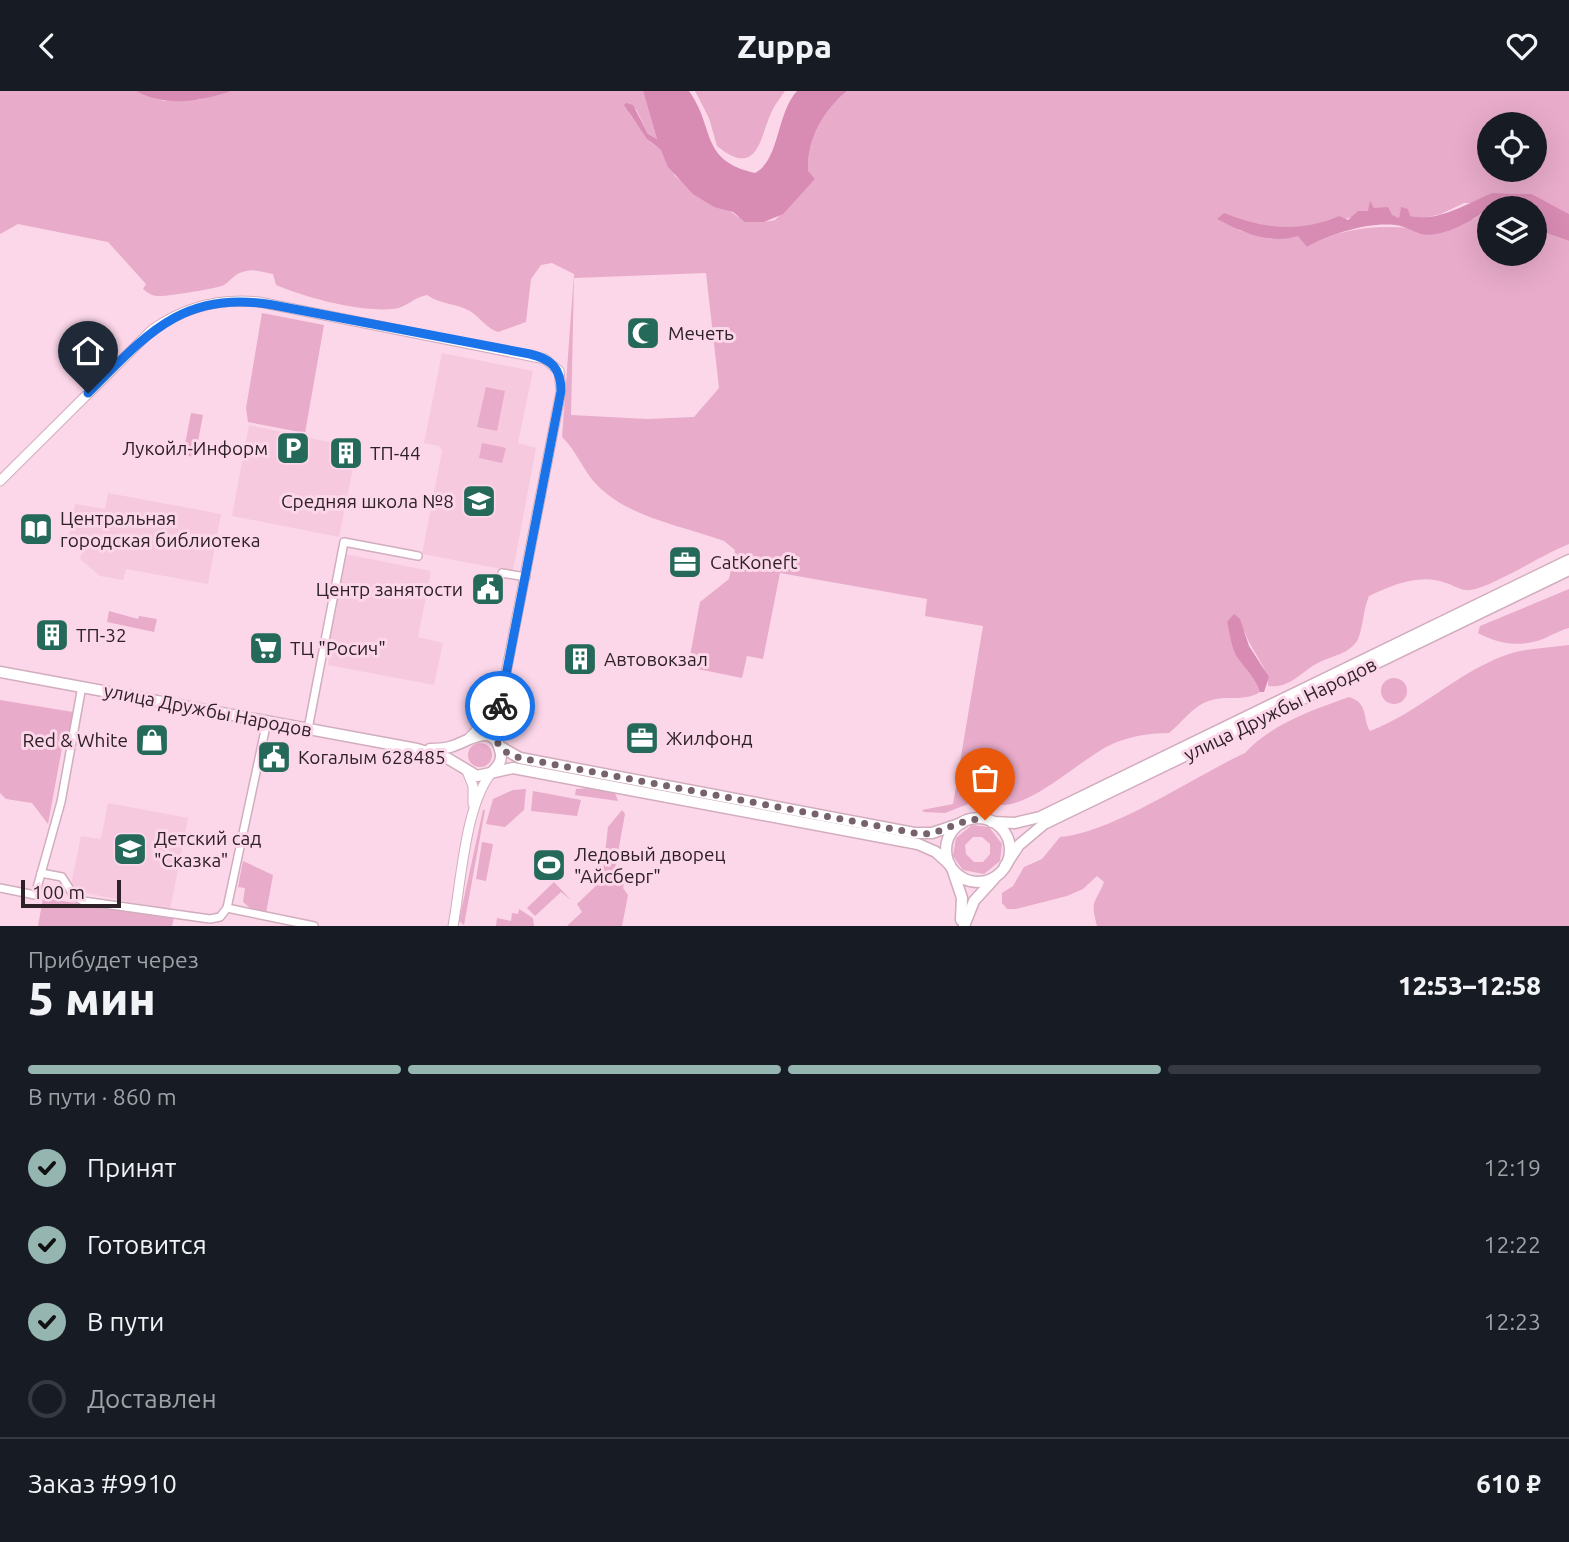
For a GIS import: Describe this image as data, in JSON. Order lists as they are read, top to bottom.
{
  "streets": {
    "main road": ["улица Дружбы Народов"]
  },
  "places": {
    "mosque": ["Мечеть"],
    "parking": ["Лукойл-Информ"],
    "building": ["ТП-44", "ТП-32", "Автовокзал"],
    "school or university": ["Средняя школа №8", "Детский сад \"Сказка\""],
    "library": ["Центральная городская библиотека"],
    "office": ["CatKoneft", "Жилфонд"],
    "public building": ["Центр занятости", "Когалым 628485"],
    "supermarket": ["ТЦ \"Росич\""],
    "shop": ["Red & White"],
    "sports": ["Ледовый дворец \"Айсберг\""]
  },
  "scale_bar": "100 m",
  "page": {
    "header": "Zuppa",
    "scale": "100 m",
    "heading": ["5 мин", "Прибудет через", "12:53–12:58"],
    "panel": ["Заказ #9910", "610 ₽"],
    "bar": "В пути · 860 m",
    "list": [
      ["Принят", "12:19"],
      ["Готовится", "12:22"],
      ["В пути", "12:23"],
      "Доставлен"
    ]
  }
}
